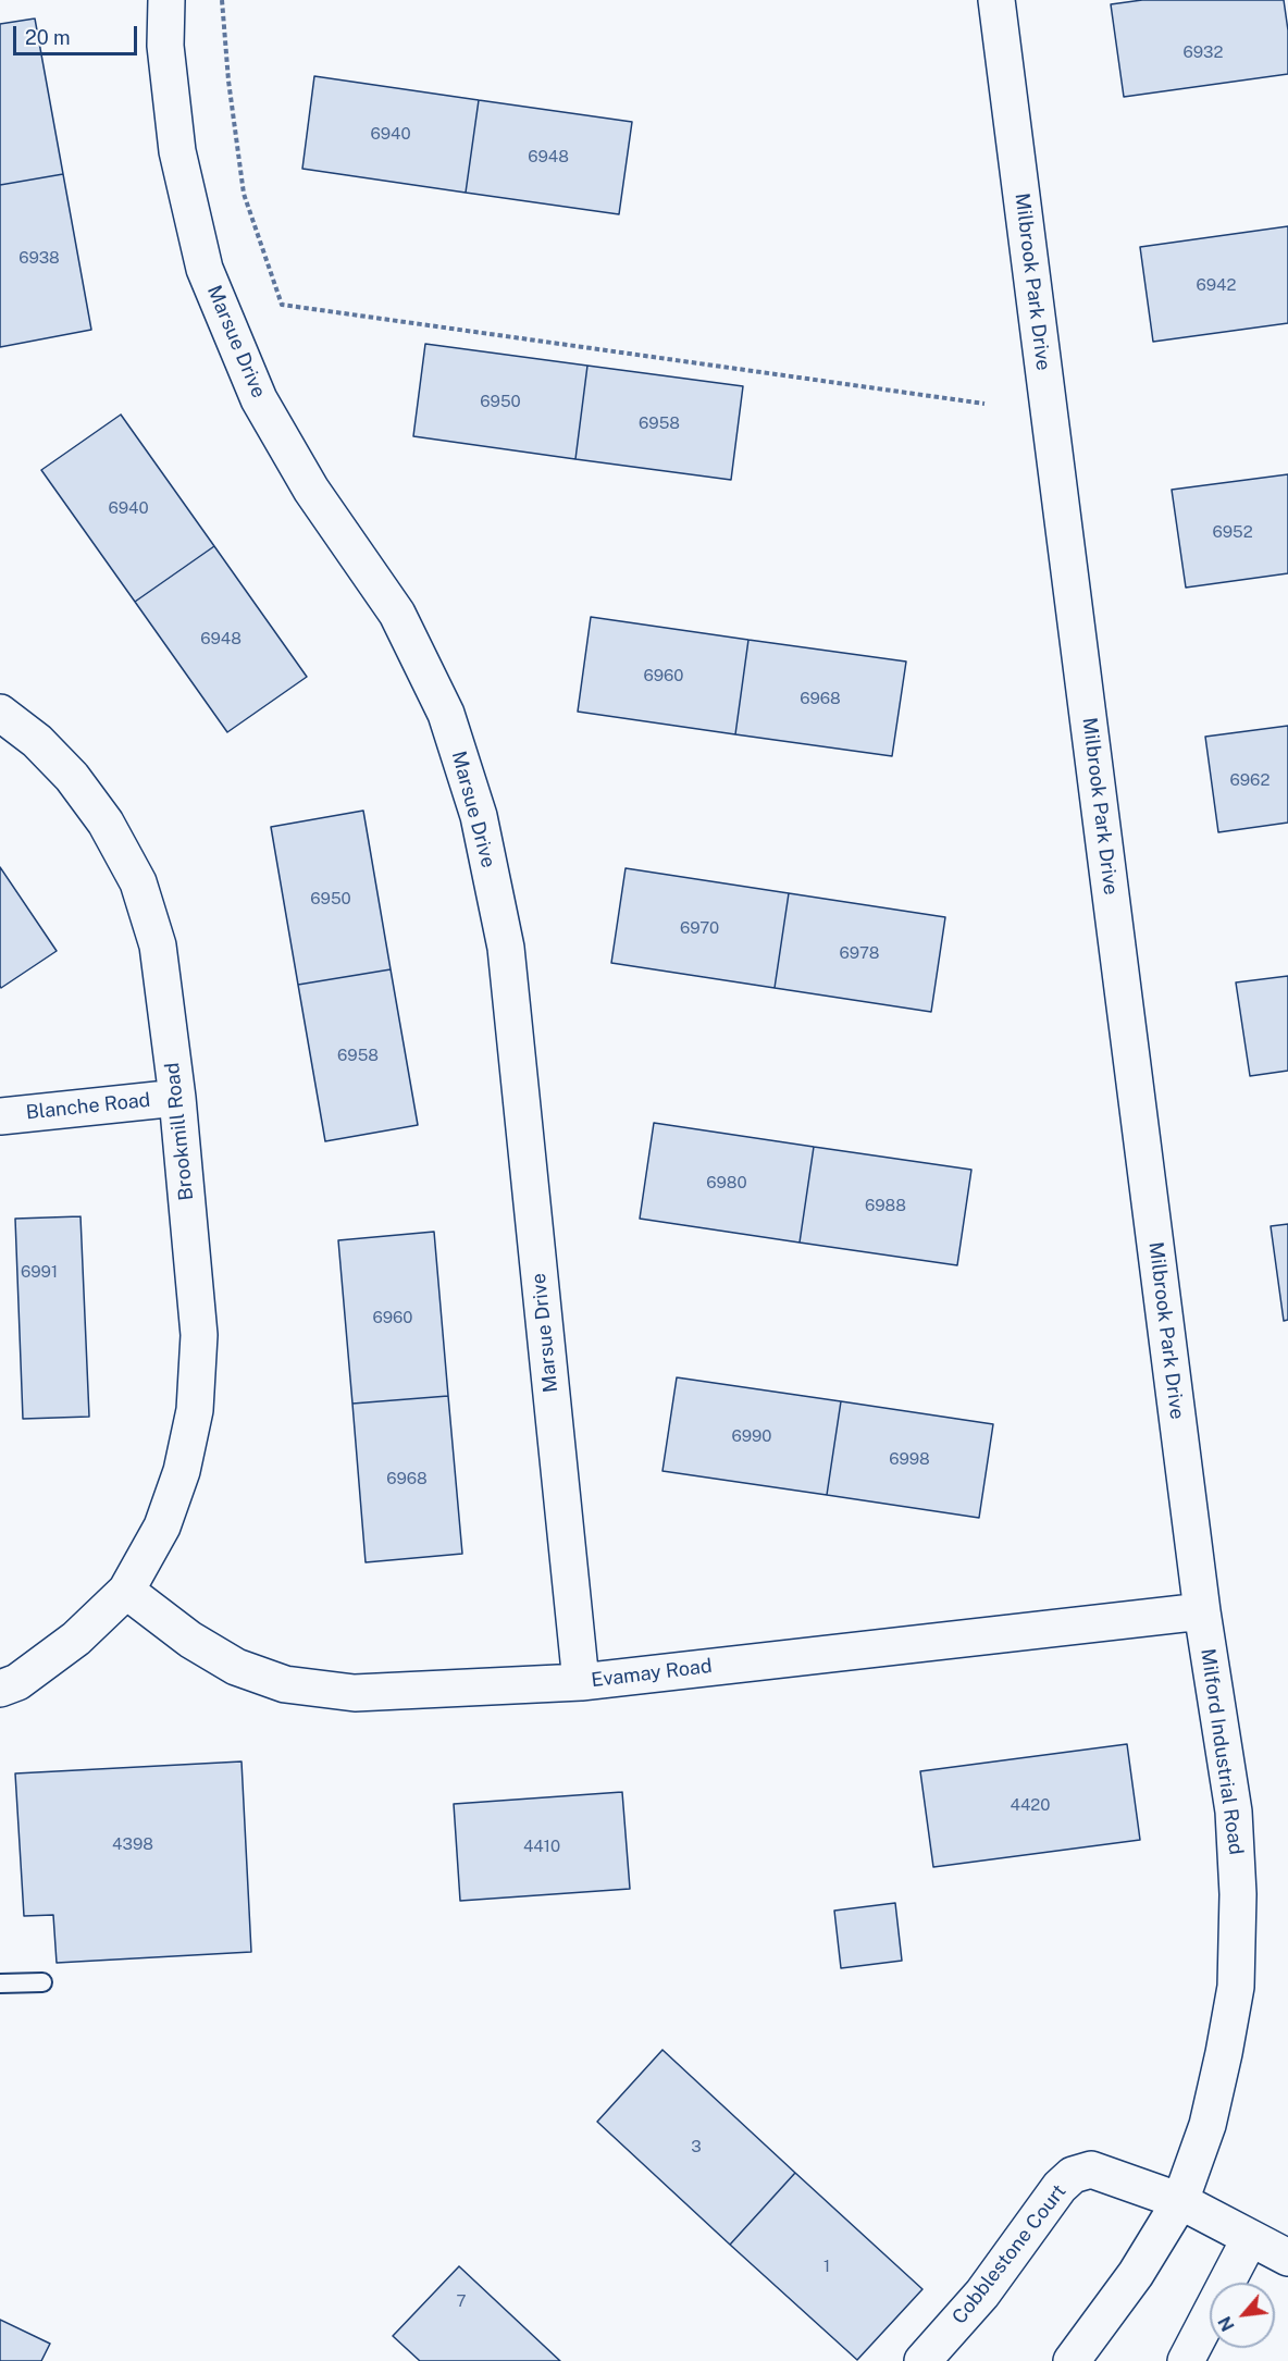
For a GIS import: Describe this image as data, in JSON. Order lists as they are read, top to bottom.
{
  "streets": {
    "street": [
      "Milbrook Park Drive",
      "Marsue Drive",
      "Blanche Road",
      "Brookmill Road",
      "Evamay Road",
      "Milford Industrial Road",
      "Cobblestone Court"
    ]
  },
  "crossings": [
    ["Milbrook Park Drive", "Evamay Road"],
    ["Milbrook Park Drive", "Milford Industrial Road"],
    ["Marsue Drive", "Evamay Road"],
    ["Blanche Road", "Brookmill Road"],
    ["Brookmill Road", "Evamay Road"],
    ["Evamay Road", "Milford Industrial Road"],
    ["Milford Industrial Road", "Cobblestone Court"]
  ],
  "house_numbers": [
    "6932",
    "6940",
    "6948",
    "6938",
    "6942",
    "6950",
    "6958",
    "6940",
    "6952",
    "6948",
    "6960",
    "6968",
    "6962",
    "6950",
    "6970",
    "6978",
    "6958",
    "6980",
    "6988",
    "6991",
    "6960",
    "6990",
    "6998",
    "6968",
    "4420",
    "4398",
    "4410",
    "3",
    "1",
    "7"
  ],
  "scale_bar": "20 m",
  "north": "bottom left"
}
